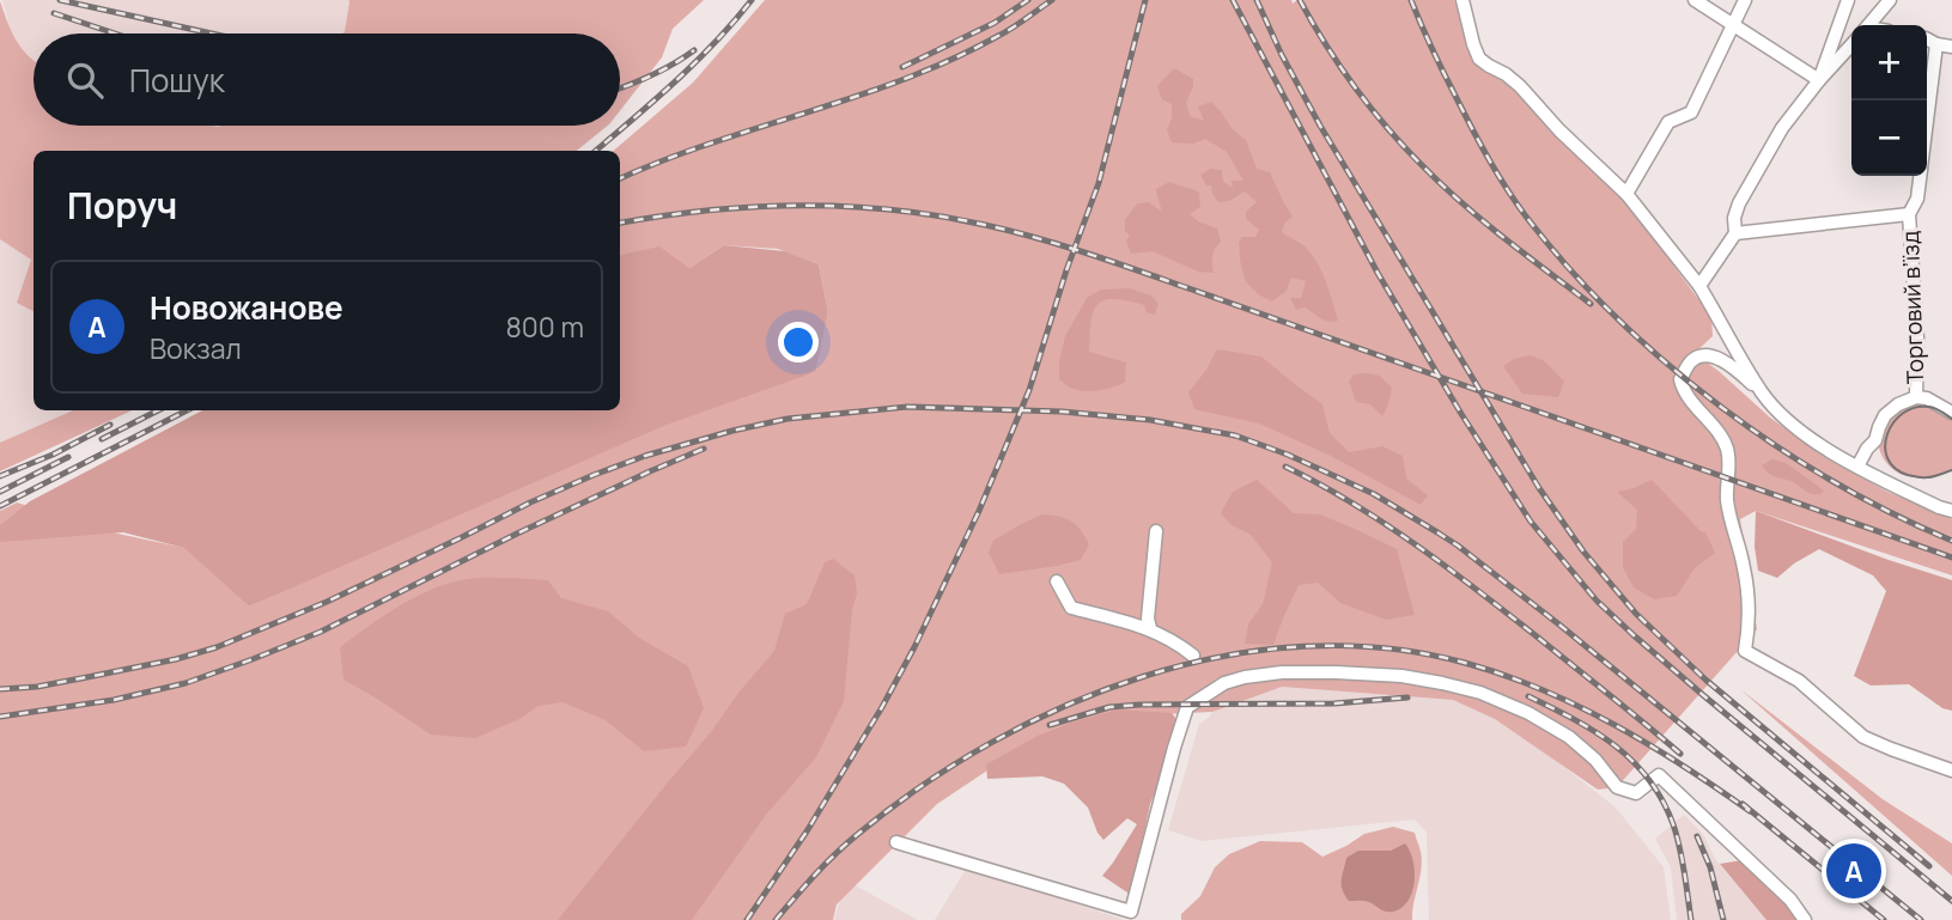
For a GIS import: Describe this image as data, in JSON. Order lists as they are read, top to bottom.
{
  "streets": {
    "street": ["Торговий в’їзд"]
  },
  "page": {
    "map_buttons": ["+", "−"],
    "search": "Пошук",
    "heading": "Поруч",
    "list": [
      {
        "mark": "A",
        "name": "Новожанове",
        "note": "Вокзал",
        "value": "800 m"
      }
    ],
    "pins": "A"
  }
}
